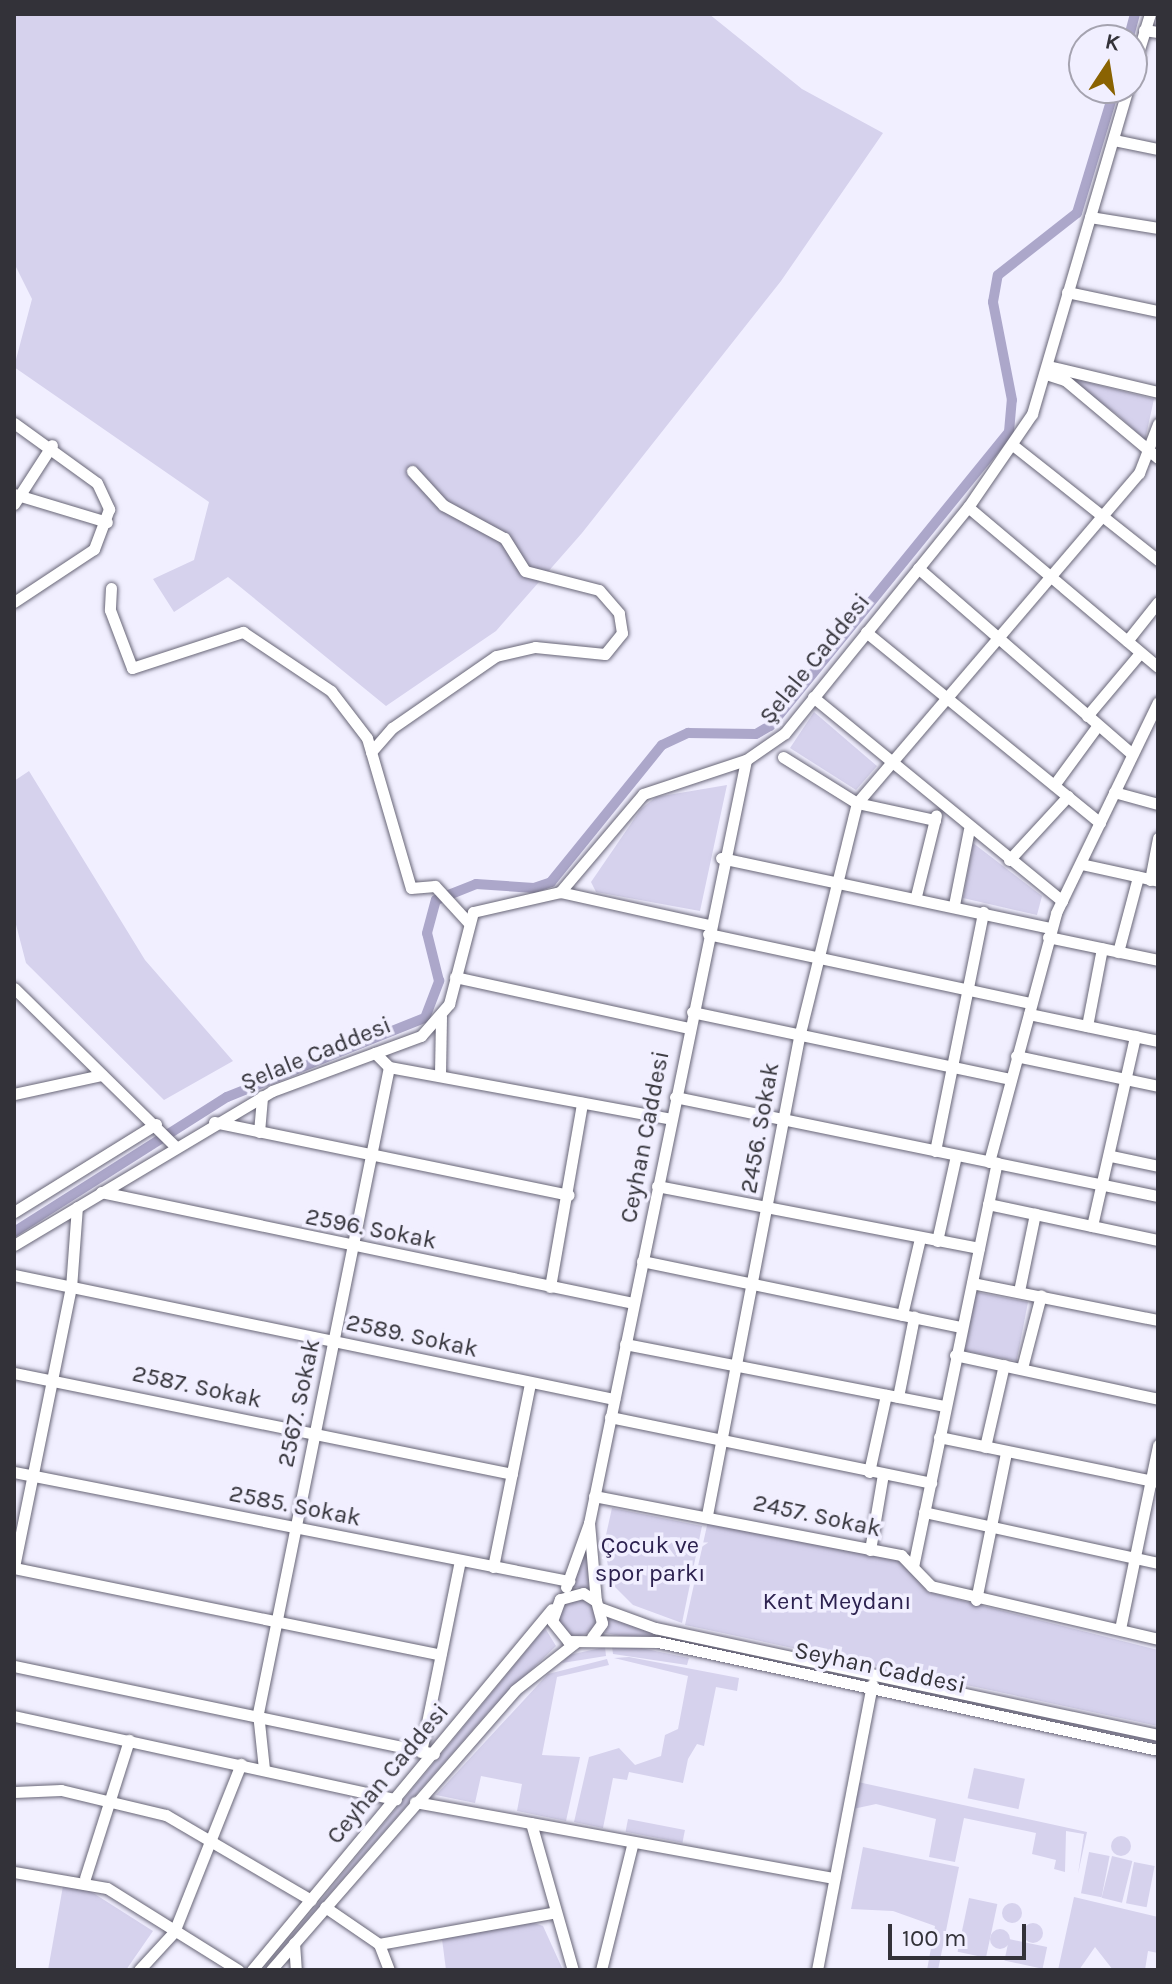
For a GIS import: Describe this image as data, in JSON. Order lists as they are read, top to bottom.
{
  "streets": {
    "street": [
      "Şelale Caddesi",
      "2456. Sokak",
      "Ceyhan Caddesi",
      "2596. Sokak",
      "2589. Sokak",
      "2587. Sokak",
      "2567. Sokak",
      "2585. Sokak",
      "2457. Sokak",
      "Seyhan Caddesi"
    ]
  },
  "crossings": [
    ["Şelale Caddesi", "Ceyhan Caddesi"],
    ["Şelale Caddesi", "2596. Sokak"],
    ["2456. Sokak", "2457. Sokak"],
    ["Ceyhan Caddesi", "2596. Sokak"],
    ["Ceyhan Caddesi", "2589. Sokak"],
    ["Ceyhan Caddesi", "2585. Sokak"],
    ["Ceyhan Caddesi", "2457. Sokak"],
    ["Ceyhan Caddesi", "Seyhan Caddesi"],
    ["2596. Sokak", "2567. Sokak"],
    ["2589. Sokak", "2567. Sokak"],
    ["2587. Sokak", "2567. Sokak"],
    ["2567. Sokak", "2585. Sokak"]
  ],
  "parks": ["Çocuk ve spor parkı", "Kent Meydanı"],
  "scale_bar": "100 m",
  "north": "top"
}
